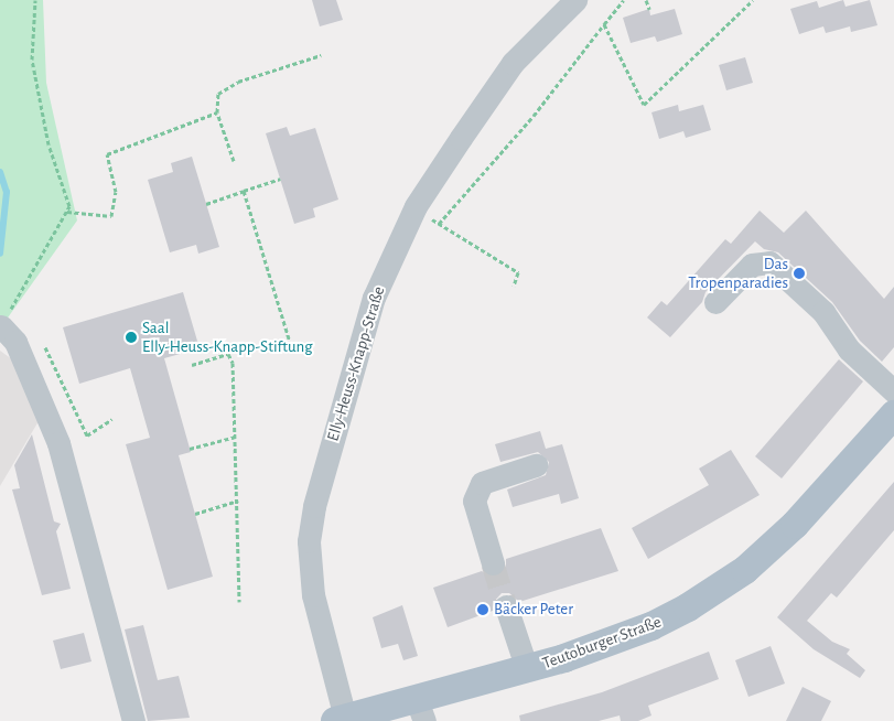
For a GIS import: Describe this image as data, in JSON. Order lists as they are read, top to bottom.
{
  "streets": {
    "main road": ["Teutoburger Straße"],
    "street": ["Elly-Heuss-Knapp-Straße"]
  },
  "crossings": [
    ["Elly-Heuss-Knapp-Straße", "Teutoburger Straße"]
  ],
  "places": ["Das Tropenparadies", "Saal Elly-Heuss-Knapp-Stiftung", "Bäcker Peter"]
}
